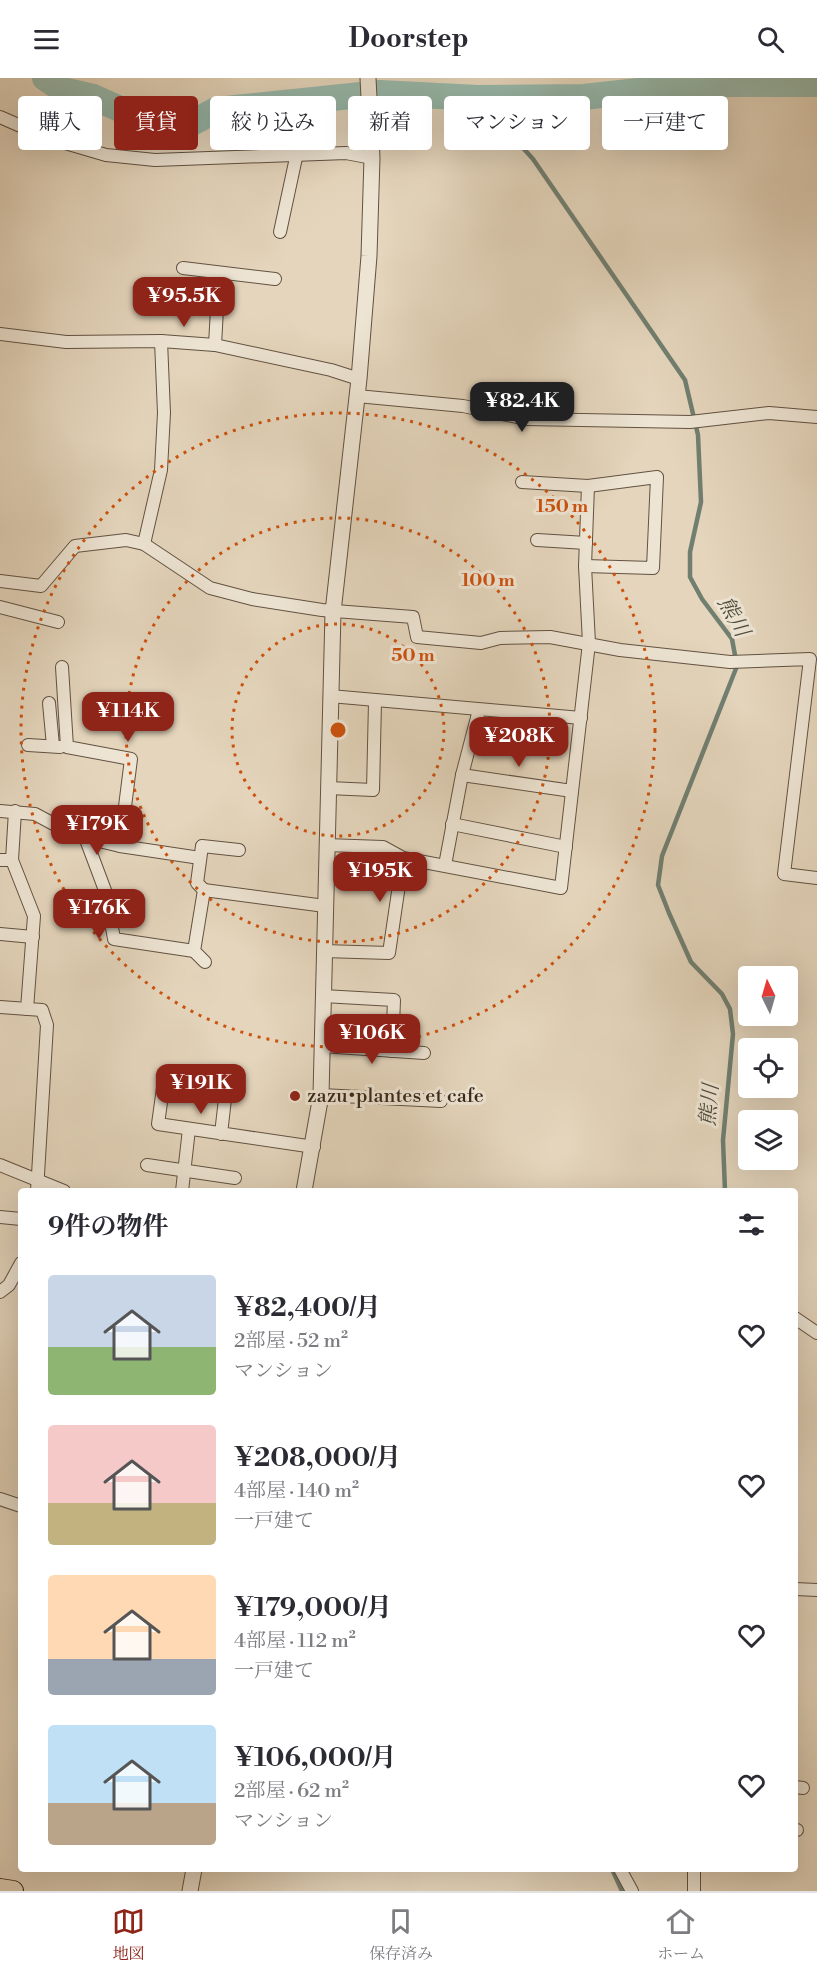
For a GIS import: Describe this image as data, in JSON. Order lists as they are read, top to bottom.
{
  "water": ["熊川"],
  "places": ["zazu•plantes et cafe"],
  "north": "top",
  "page": {
    "header": "Doorstep",
    "chip": [
      "購入",
      "賃貸",
      "絞り込み",
      "新着",
      "マンション",
      "一戸建て"
    ],
    "price": [
      "¥95.5K",
      "¥82.4K",
      "¥114K",
      "¥208K",
      "¥179K",
      "¥195K",
      "¥176K",
      "¥106K",
      "¥191K"
    ],
    "heading": "9件の物件",
    "list": [
      {
        "name": "¥82,400/月",
        "note": "2部屋 · 52 m² · マンション"
      },
      {
        "name": "¥208,000/月",
        "note": "4部屋 · 140 m² · 一戸建て"
      },
      {
        "name": "¥179,000/月",
        "note": "4部屋 · 112 m² · 一戸建て"
      },
      {
        "name": "¥106,000/月",
        "note": "2部屋 · 62 m² · マンション"
      }
    ],
    "tabs": ["地図", "保存済み", "ホーム"]
  },
  "rings": ["150 m", "100 m", "50 m"]
}
